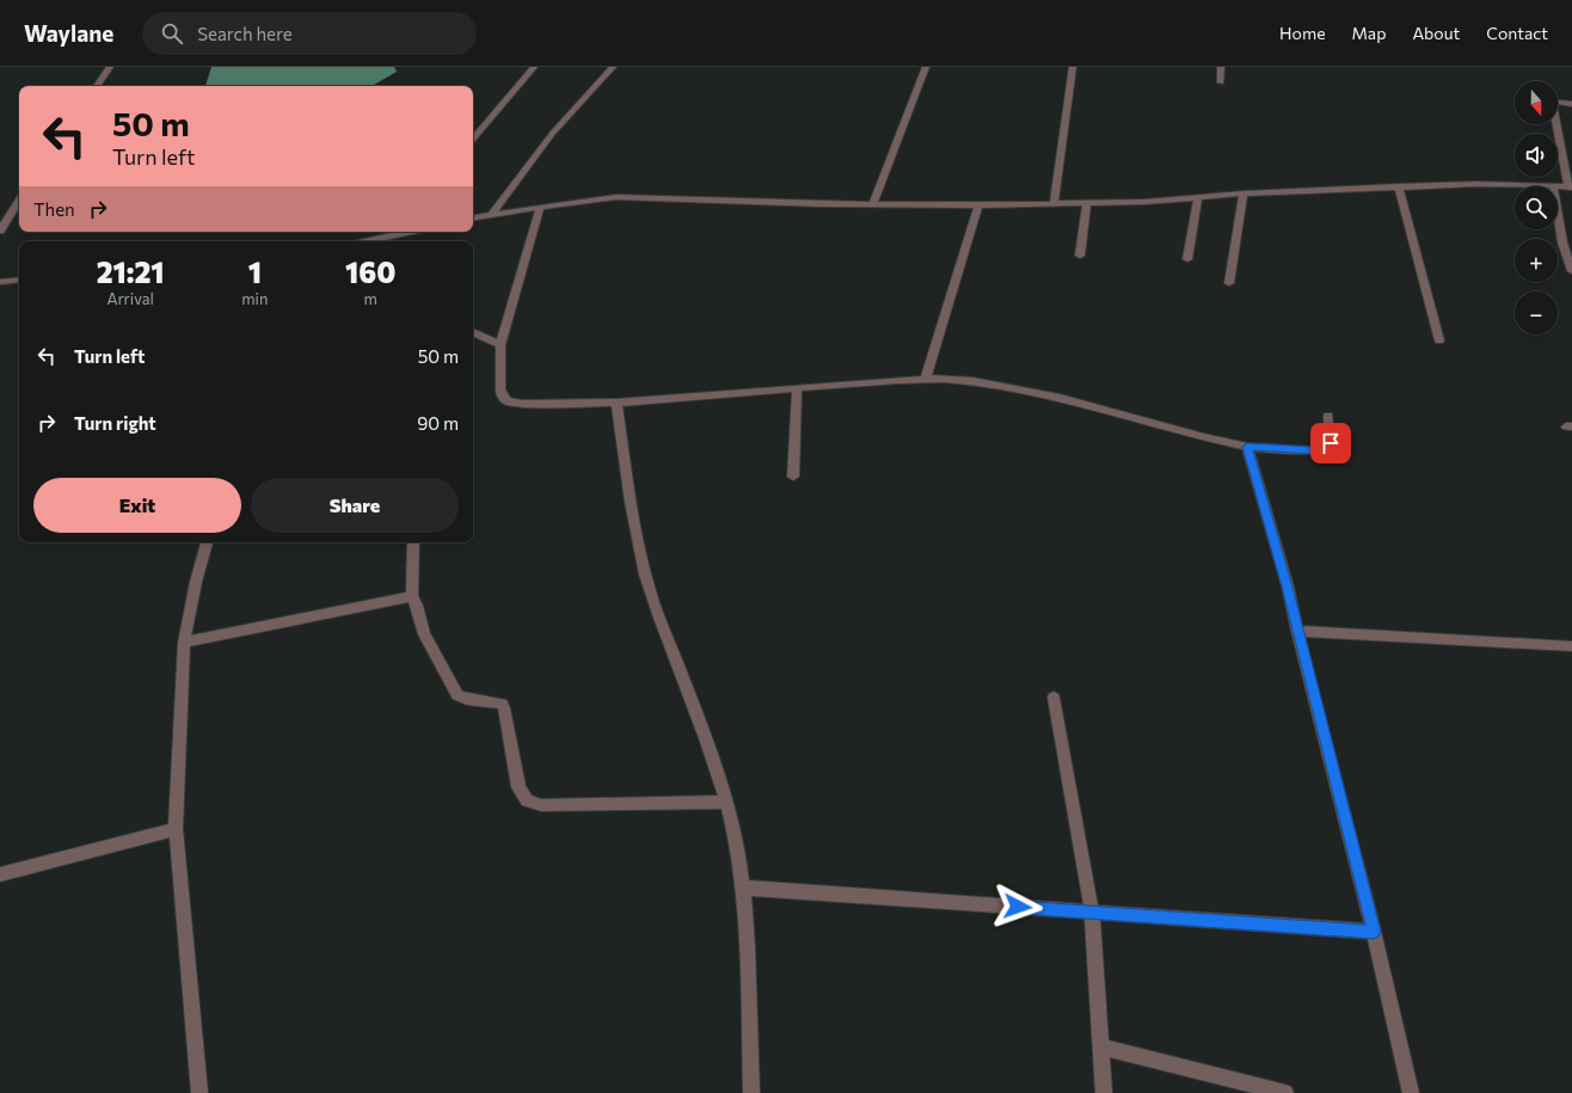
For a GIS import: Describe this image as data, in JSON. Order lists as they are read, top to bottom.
{
  "north": "bottom",
  "page": {
    "header": "Waylane",
    "search": "Search here",
    "nav": [
      "Home",
      "Map",
      "About",
      "Contact"
    ],
    "map_buttons": ["+", "−"],
    "turn": ["50 m", "Turn left"],
    "then": "Then",
    "eta": [
      "21:21",
      "Arrival",
      "1",
      "min",
      "160",
      "m"
    ],
    "list": [
      {
        "name": "Turn left",
        "value": "50 m"
      },
      {
        "name": "Turn right",
        "value": "90 m"
      }
    ],
    "buttons": ["Exit", "Share"]
  }
}
